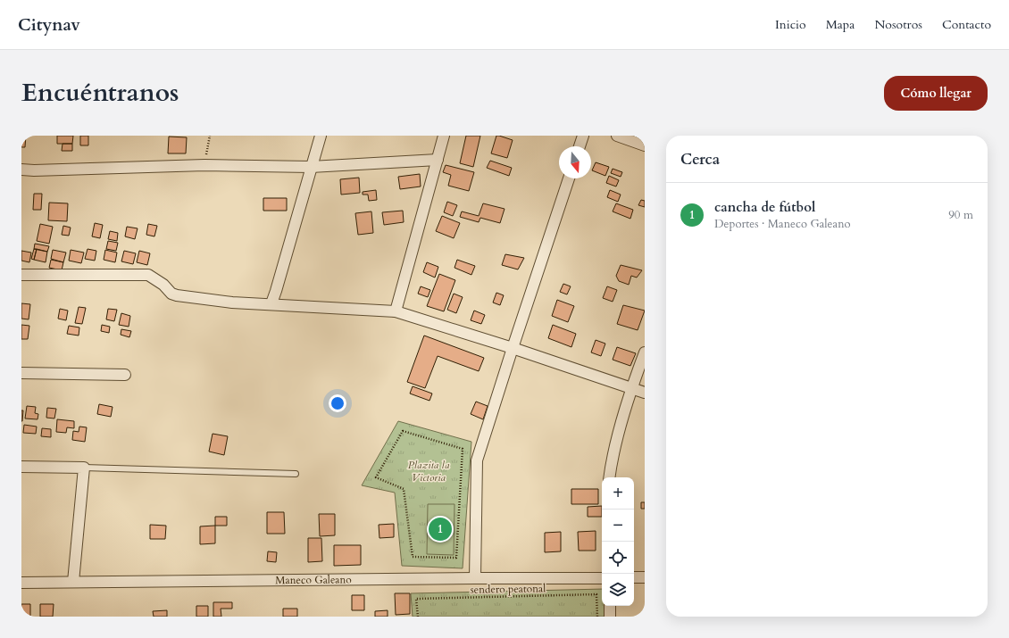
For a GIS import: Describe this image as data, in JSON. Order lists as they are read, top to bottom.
{
  "streets": {
    "street": ["Maneco Galeano"],
    "path": ["sendero peatonal"]
  },
  "parks": ["Plazita la Victoria"],
  "north": "bottom",
  "page": {
    "header": "Citynav",
    "nav": [
      "Inicio",
      "Mapa",
      "Nosotros",
      "Contacto"
    ],
    "title": "Encuéntranos",
    "buttons": "Cómo llegar",
    "heading": "Cerca",
    "list": [
      {
        "mark": "1",
        "name": "cancha de fútbol",
        "note": "Deportes · Maneco Galeano",
        "value": "90 m"
      }
    ],
    "map_buttons": ["+", "−"],
    "pins": "1"
  }
}
